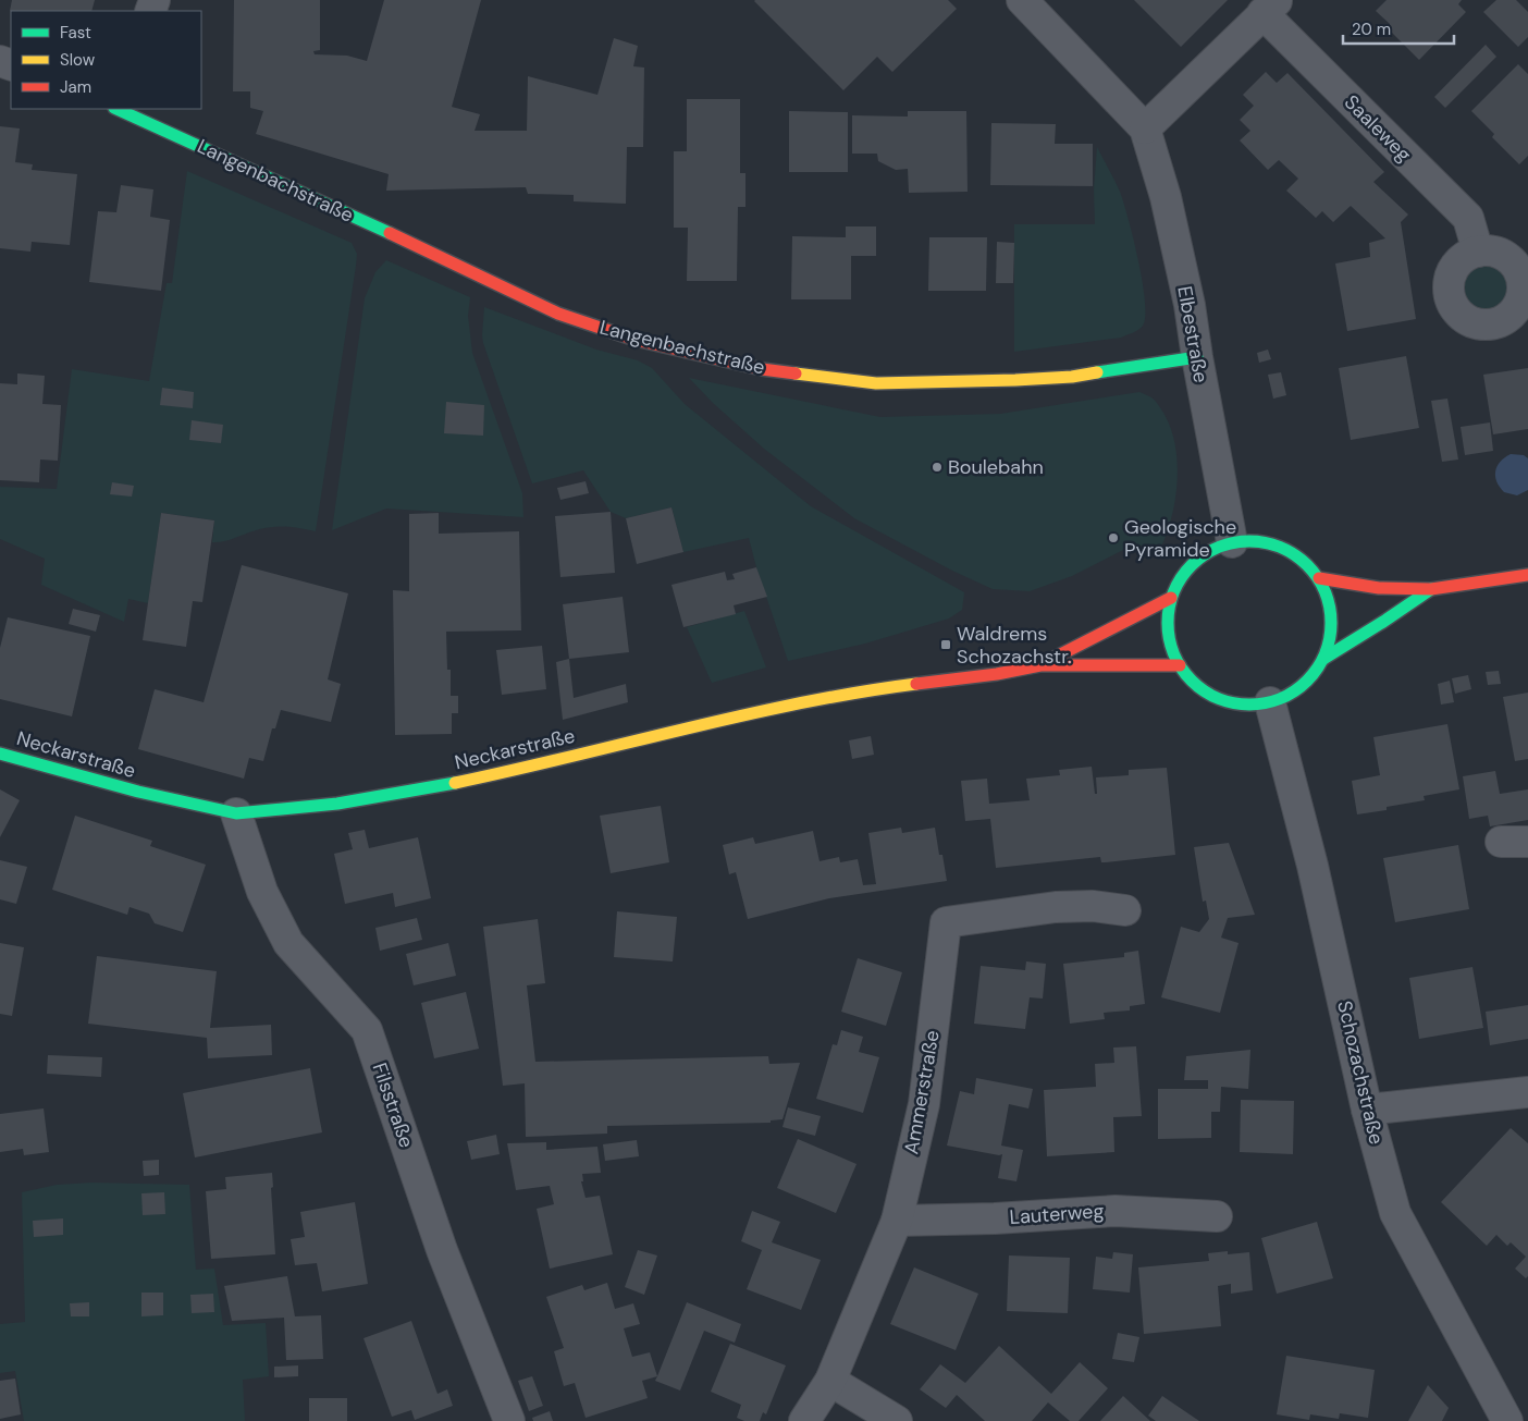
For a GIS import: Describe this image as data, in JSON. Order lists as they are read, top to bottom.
{
  "streets": {
    "street": [
      "Saaleweg",
      "Langenbachstraße",
      "Elbestraße",
      "Neckarstraße",
      "Schozachstraße",
      "Ammerstraße",
      "Filsstraße",
      "Lauterweg"
    ]
  },
  "crossings": [
    ["Langenbachstraße", "Elbestraße"],
    ["Elbestraße", "Neckarstraße"],
    ["Elbestraße", "Schozachstraße"],
    ["Neckarstraße", "Schozachstraße"],
    ["Neckarstraße", "Filsstraße"],
    ["Ammerstraße", "Lauterweg"]
  ],
  "places": {
    "other": ["Boulebahn", "Geologische Pyramide"],
    "transit": ["Waldrems Schozachstr."]
  },
  "legend": ["Fast", "Slow", "Jam"],
  "scale_bar": "20 m"
}
